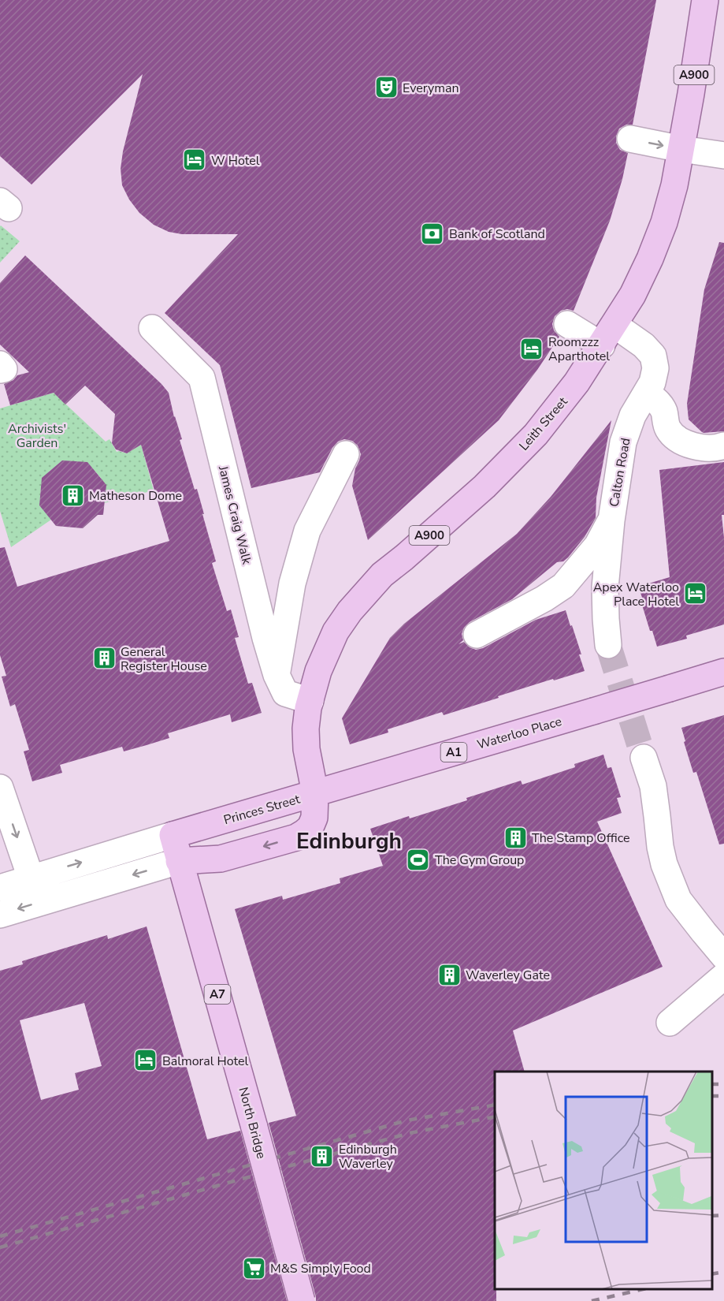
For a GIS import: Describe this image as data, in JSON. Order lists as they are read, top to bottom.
{
  "streets": {
    "main road": [
      "A900",
      "Leith Street",
      "Waterloo Place",
      "A1",
      "Princes Street",
      "A7",
      "North Bridge"
    ],
    "street": ["Calton Road", "James Craig Walk"]
  },
  "crossings": [
    ["A900", "Leith Street"],
    ["A900", "Princes Street"],
    ["Leith Street", "Calton Road"],
    ["Leith Street", "James Craig Walk"],
    ["Leith Street", "Waterloo Place"],
    ["Leith Street", "Princes Street"],
    ["Waterloo Place", "Princes Street"],
    ["Princes Street", "North Bridge"]
  ],
  "districts": ["Edinburgh"],
  "parks": ["Archivists' Garden"],
  "places": {
    "theatre": ["Everyman"],
    "hotel": [
      "W Hotel",
      "Roomzzz Aparthotel",
      "Apex Waterloo Place Hotel",
      "Balmoral Hotel"
    ],
    "bank": ["Bank of Scotland"],
    "building": [
      "Matheson Dome",
      "General Register House",
      "The Stamp Office",
      "Waverley Gate",
      "Edinburgh Waverley"
    ],
    "sports": ["The Gym Group"],
    "supermarket": ["M&S Simply Food"]
  }
}
